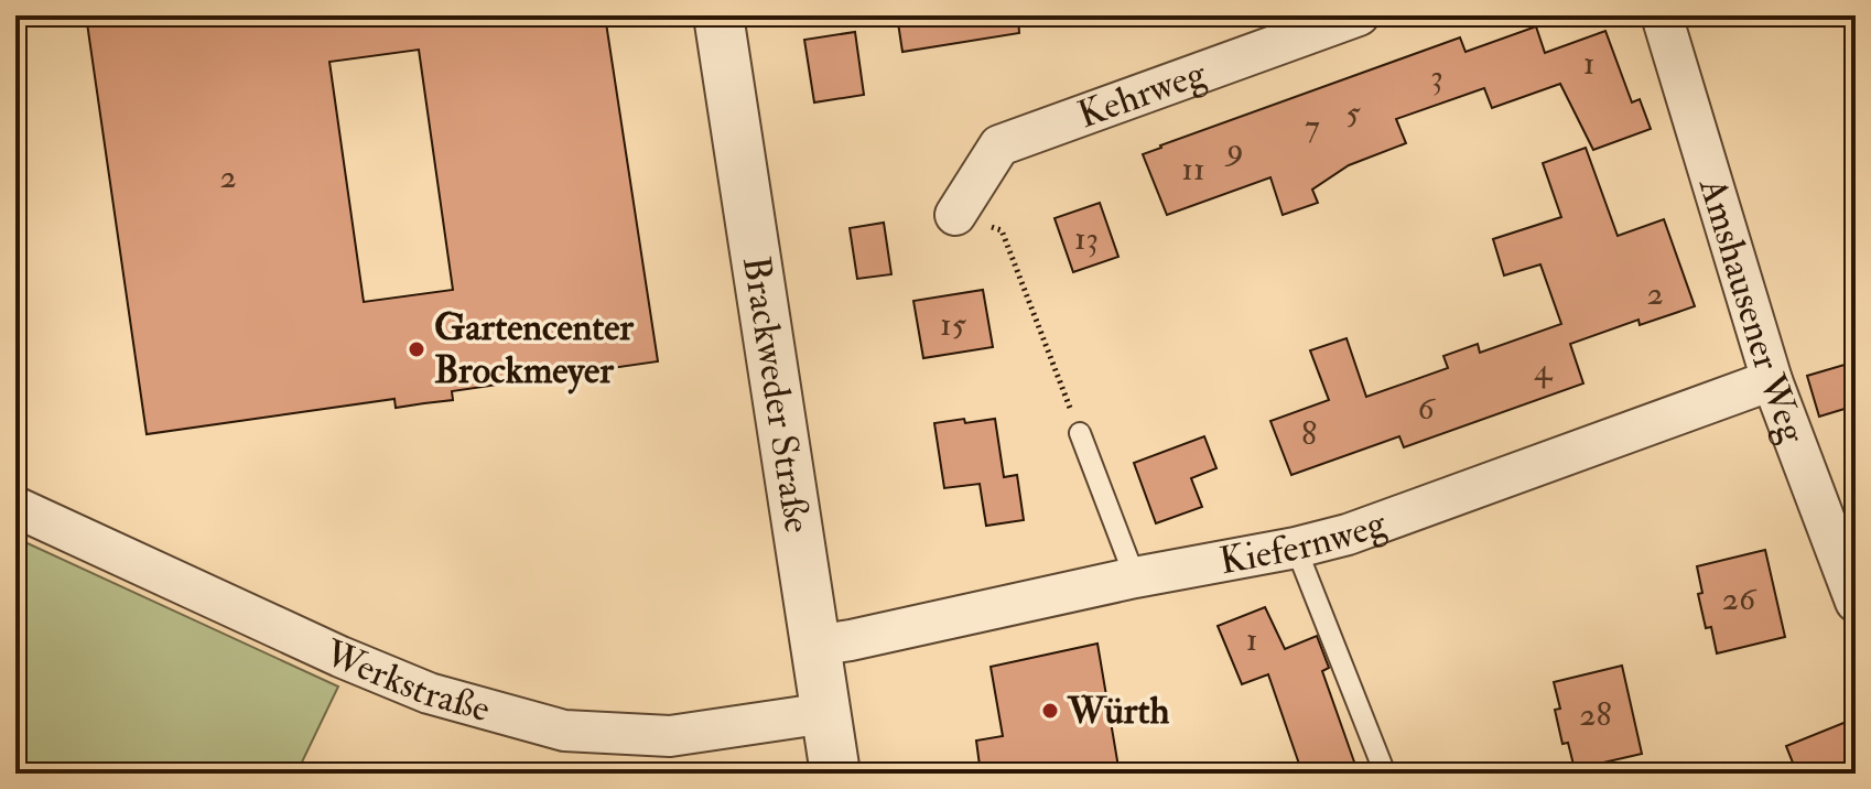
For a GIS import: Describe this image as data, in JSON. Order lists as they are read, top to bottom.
{
  "streets": {
    "street": [
      "Kehrweg",
      "Amshausener Weg",
      "Brackweder Straße",
      "Kiefernweg",
      "Werkstraße"
    ]
  },
  "crossings": [
    ["Amshausener Weg", "Kiefernweg"],
    ["Brackweder Straße", "Kiefernweg"],
    ["Brackweder Straße", "Werkstraße"]
  ],
  "places": ["Gartencenter Brockmeyer", "Würth"],
  "house_numbers": [
    "1",
    "3",
    "5",
    "7",
    "9",
    "11",
    "2",
    "13",
    "2",
    "15",
    "4",
    "6",
    "8",
    "26",
    "1",
    "28"
  ]
}
